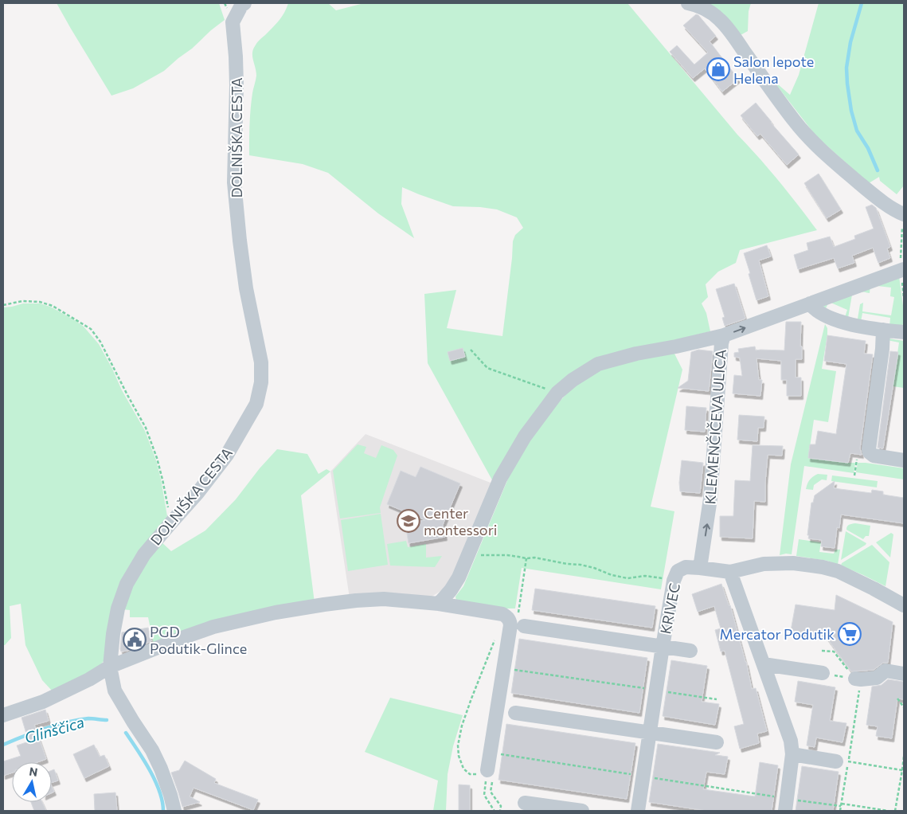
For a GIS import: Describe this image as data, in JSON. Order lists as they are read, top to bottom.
{
  "streets": {
    "street": ["DOLNIŠKA CESTA", "KLEMENČIČEVA ULICA", "KRIVEC"]
  },
  "crossings": [
    ["KLEMENČIČEVA ULICA", "KRIVEC"]
  ],
  "one_way": ["KLEMENČIČEVA ULICA"],
  "water": ["Glinščica"],
  "places": {
    "shop": ["Salon lepote Helena"],
    "school or university": ["Center montessori"],
    "supermarket": ["Mercator Podutik"],
    "public building": ["PGD Podutik-Glince"]
  },
  "north": "top"
}
